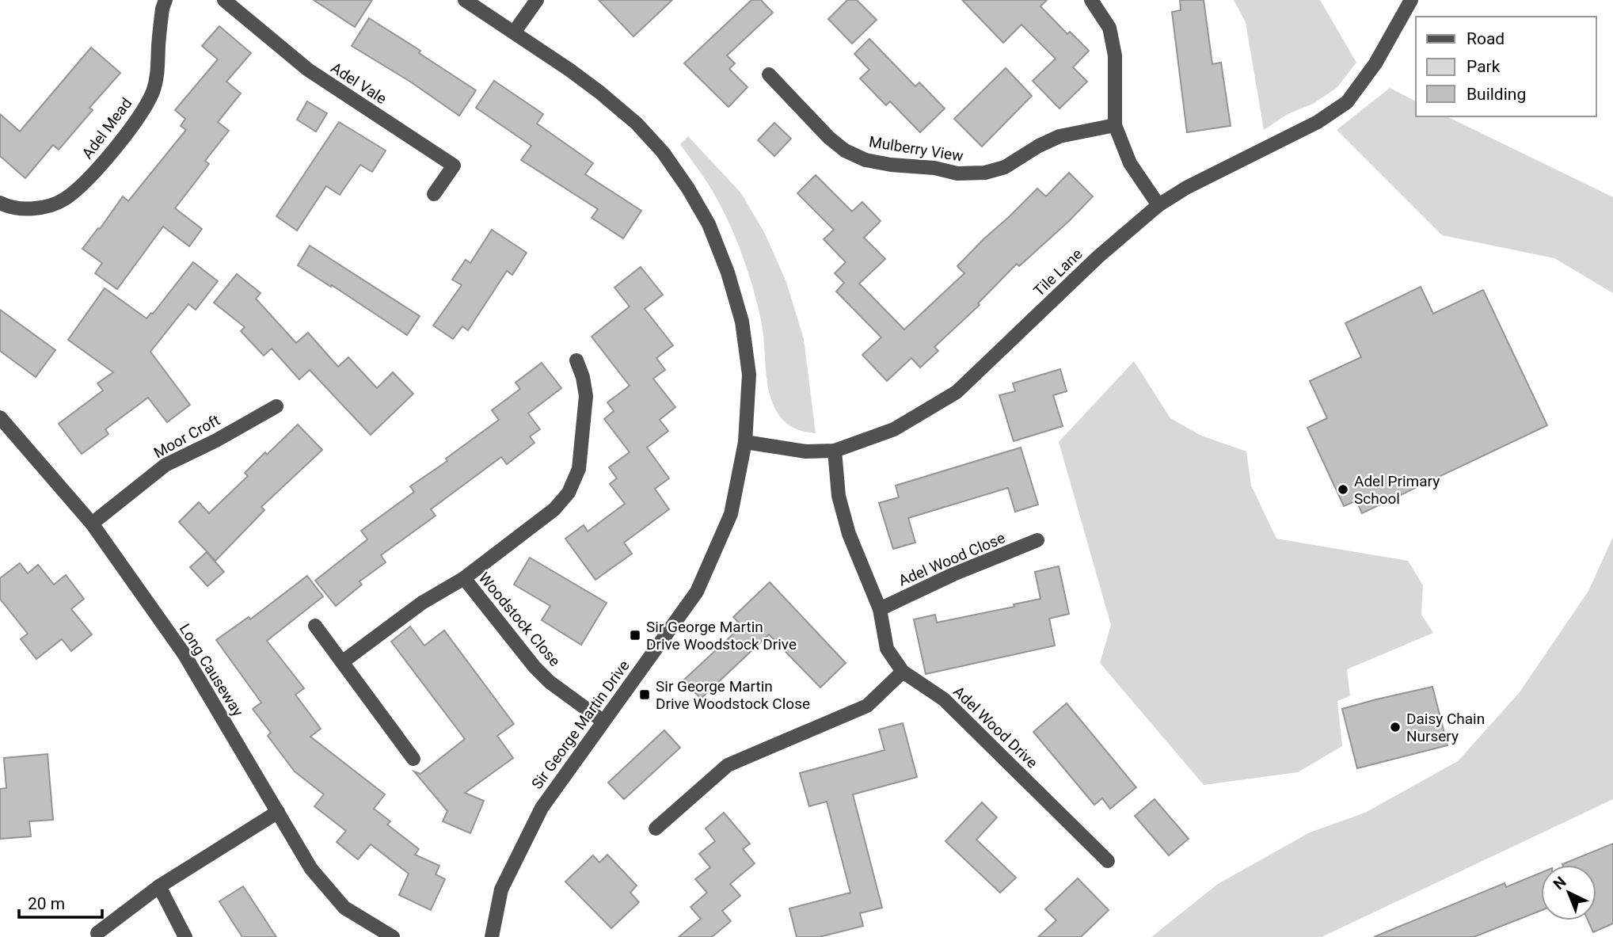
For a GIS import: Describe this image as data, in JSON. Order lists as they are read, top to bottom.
{
  "streets": {
    "street": [
      "Adel Vale",
      "Adel Mead",
      "Mulberry View",
      "Tile Lane",
      "Moor Croft",
      "Adel Wood Close",
      "Woodstock Close",
      "Long Causeway",
      "Sir George Martin Drive",
      "Adel Wood Drive"
    ]
  },
  "crossings": [
    ["Tile Lane", "Sir George Martin Drive"],
    ["Tile Lane", "Adel Wood Drive"],
    ["Moor Croft", "Long Causeway"],
    ["Adel Wood Close", "Adel Wood Drive"],
    ["Woodstock Close", "Sir George Martin Drive"]
  ],
  "places": {
    "other": ["Adel Primary School", "Daisy Chain Nursery"],
    "transit": ["Sir George Martin Drive Woodstock Drive", "Sir George Martin Drive Woodstock Close"]
  },
  "legend": ["Road", "Park", "Building"],
  "scale_bar": "20 m",
  "north": "top left"
}
